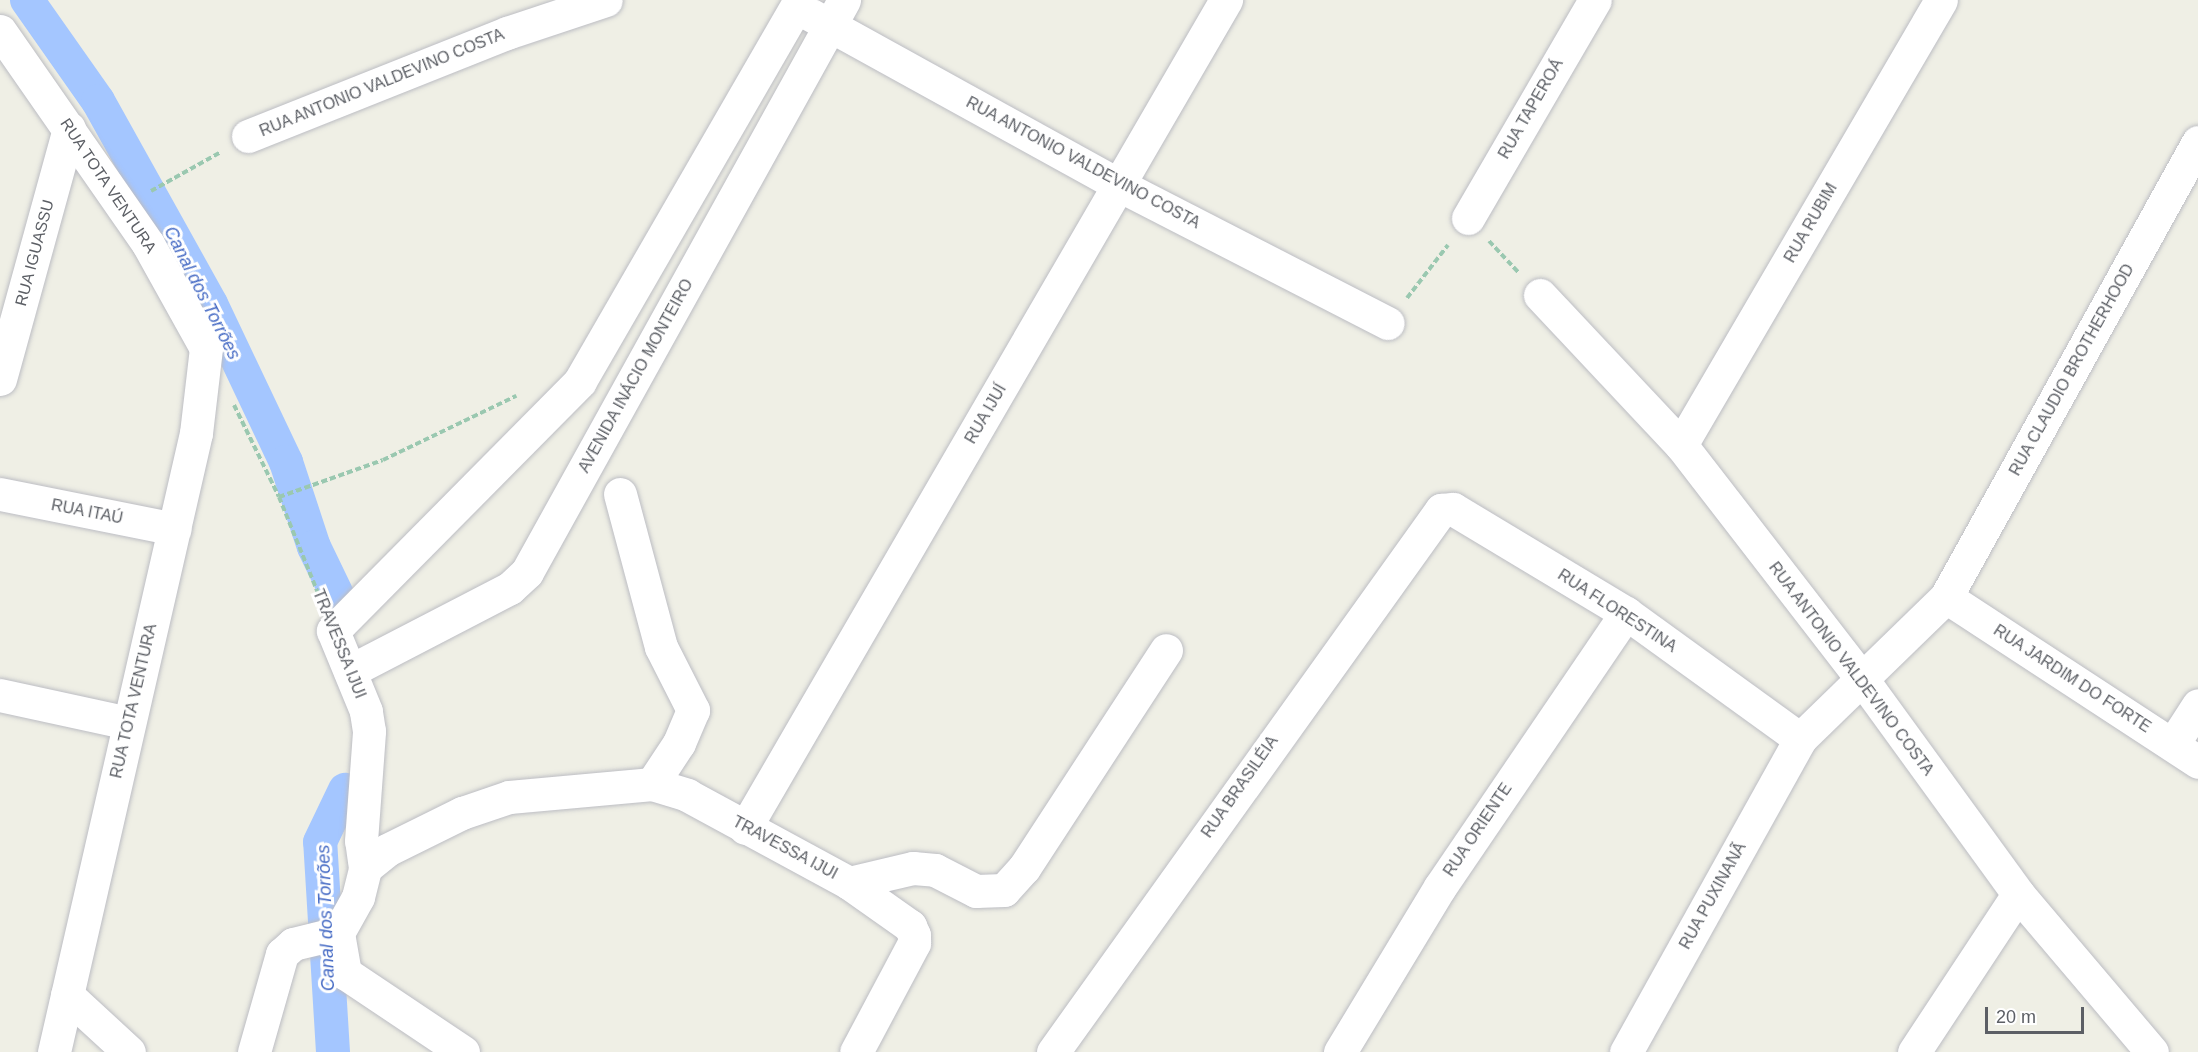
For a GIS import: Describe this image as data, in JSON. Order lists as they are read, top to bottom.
{
  "streets": {
    "street": [
      "RUA ANTONIO VALDEVINO COSTA",
      "RUA TAPEROÁ",
      "RUA TOTA VENTURA",
      "RUA RUBIM",
      "RUA IGUASSU",
      "RUA CLAUDIO BROTHERHOOD",
      "AVENIDA INÁCIO MONTEIRO",
      "RUA IJUÍ",
      "RUA ITAÚ",
      "RUA FLORESTINA",
      "TRAVESSA IJUI",
      "RUA JARDIM DO FORTE",
      "RUA BRASILÉIA",
      "RUA ORIENTE",
      "RUA PUXINANÃ"
    ]
  },
  "crossings": [
    ["RUA ANTONIO VALDEVINO COSTA", "RUA RUBIM"],
    ["RUA ANTONIO VALDEVINO COSTA", "RUA CLAUDIO BROTHERHOOD"],
    ["RUA ANTONIO VALDEVINO COSTA", "AVENIDA INÁCIO MONTEIRO"],
    ["RUA ANTONIO VALDEVINO COSTA", "RUA IJUÍ"],
    ["RUA ANTONIO VALDEVINO COSTA", "RUA PUXINANÃ"],
    ["RUA TOTA VENTURA", "RUA IGUASSU"],
    ["RUA TOTA VENTURA", "RUA ITAÚ"],
    ["RUA CLAUDIO BROTHERHOOD", "RUA JARDIM DO FORTE"],
    ["RUA CLAUDIO BROTHERHOOD", "RUA PUXINANÃ"],
    ["AVENIDA INÁCIO MONTEIRO", "TRAVESSA IJUI"],
    ["RUA IJUÍ", "TRAVESSA IJUI"],
    ["RUA FLORESTINA", "RUA BRASILÉIA"],
    ["RUA FLORESTINA", "RUA ORIENTE"],
    ["RUA FLORESTINA", "RUA PUXINANÃ"]
  ],
  "water": ["Canal dos Torrões"],
  "scale_bar": "20 m"
}
